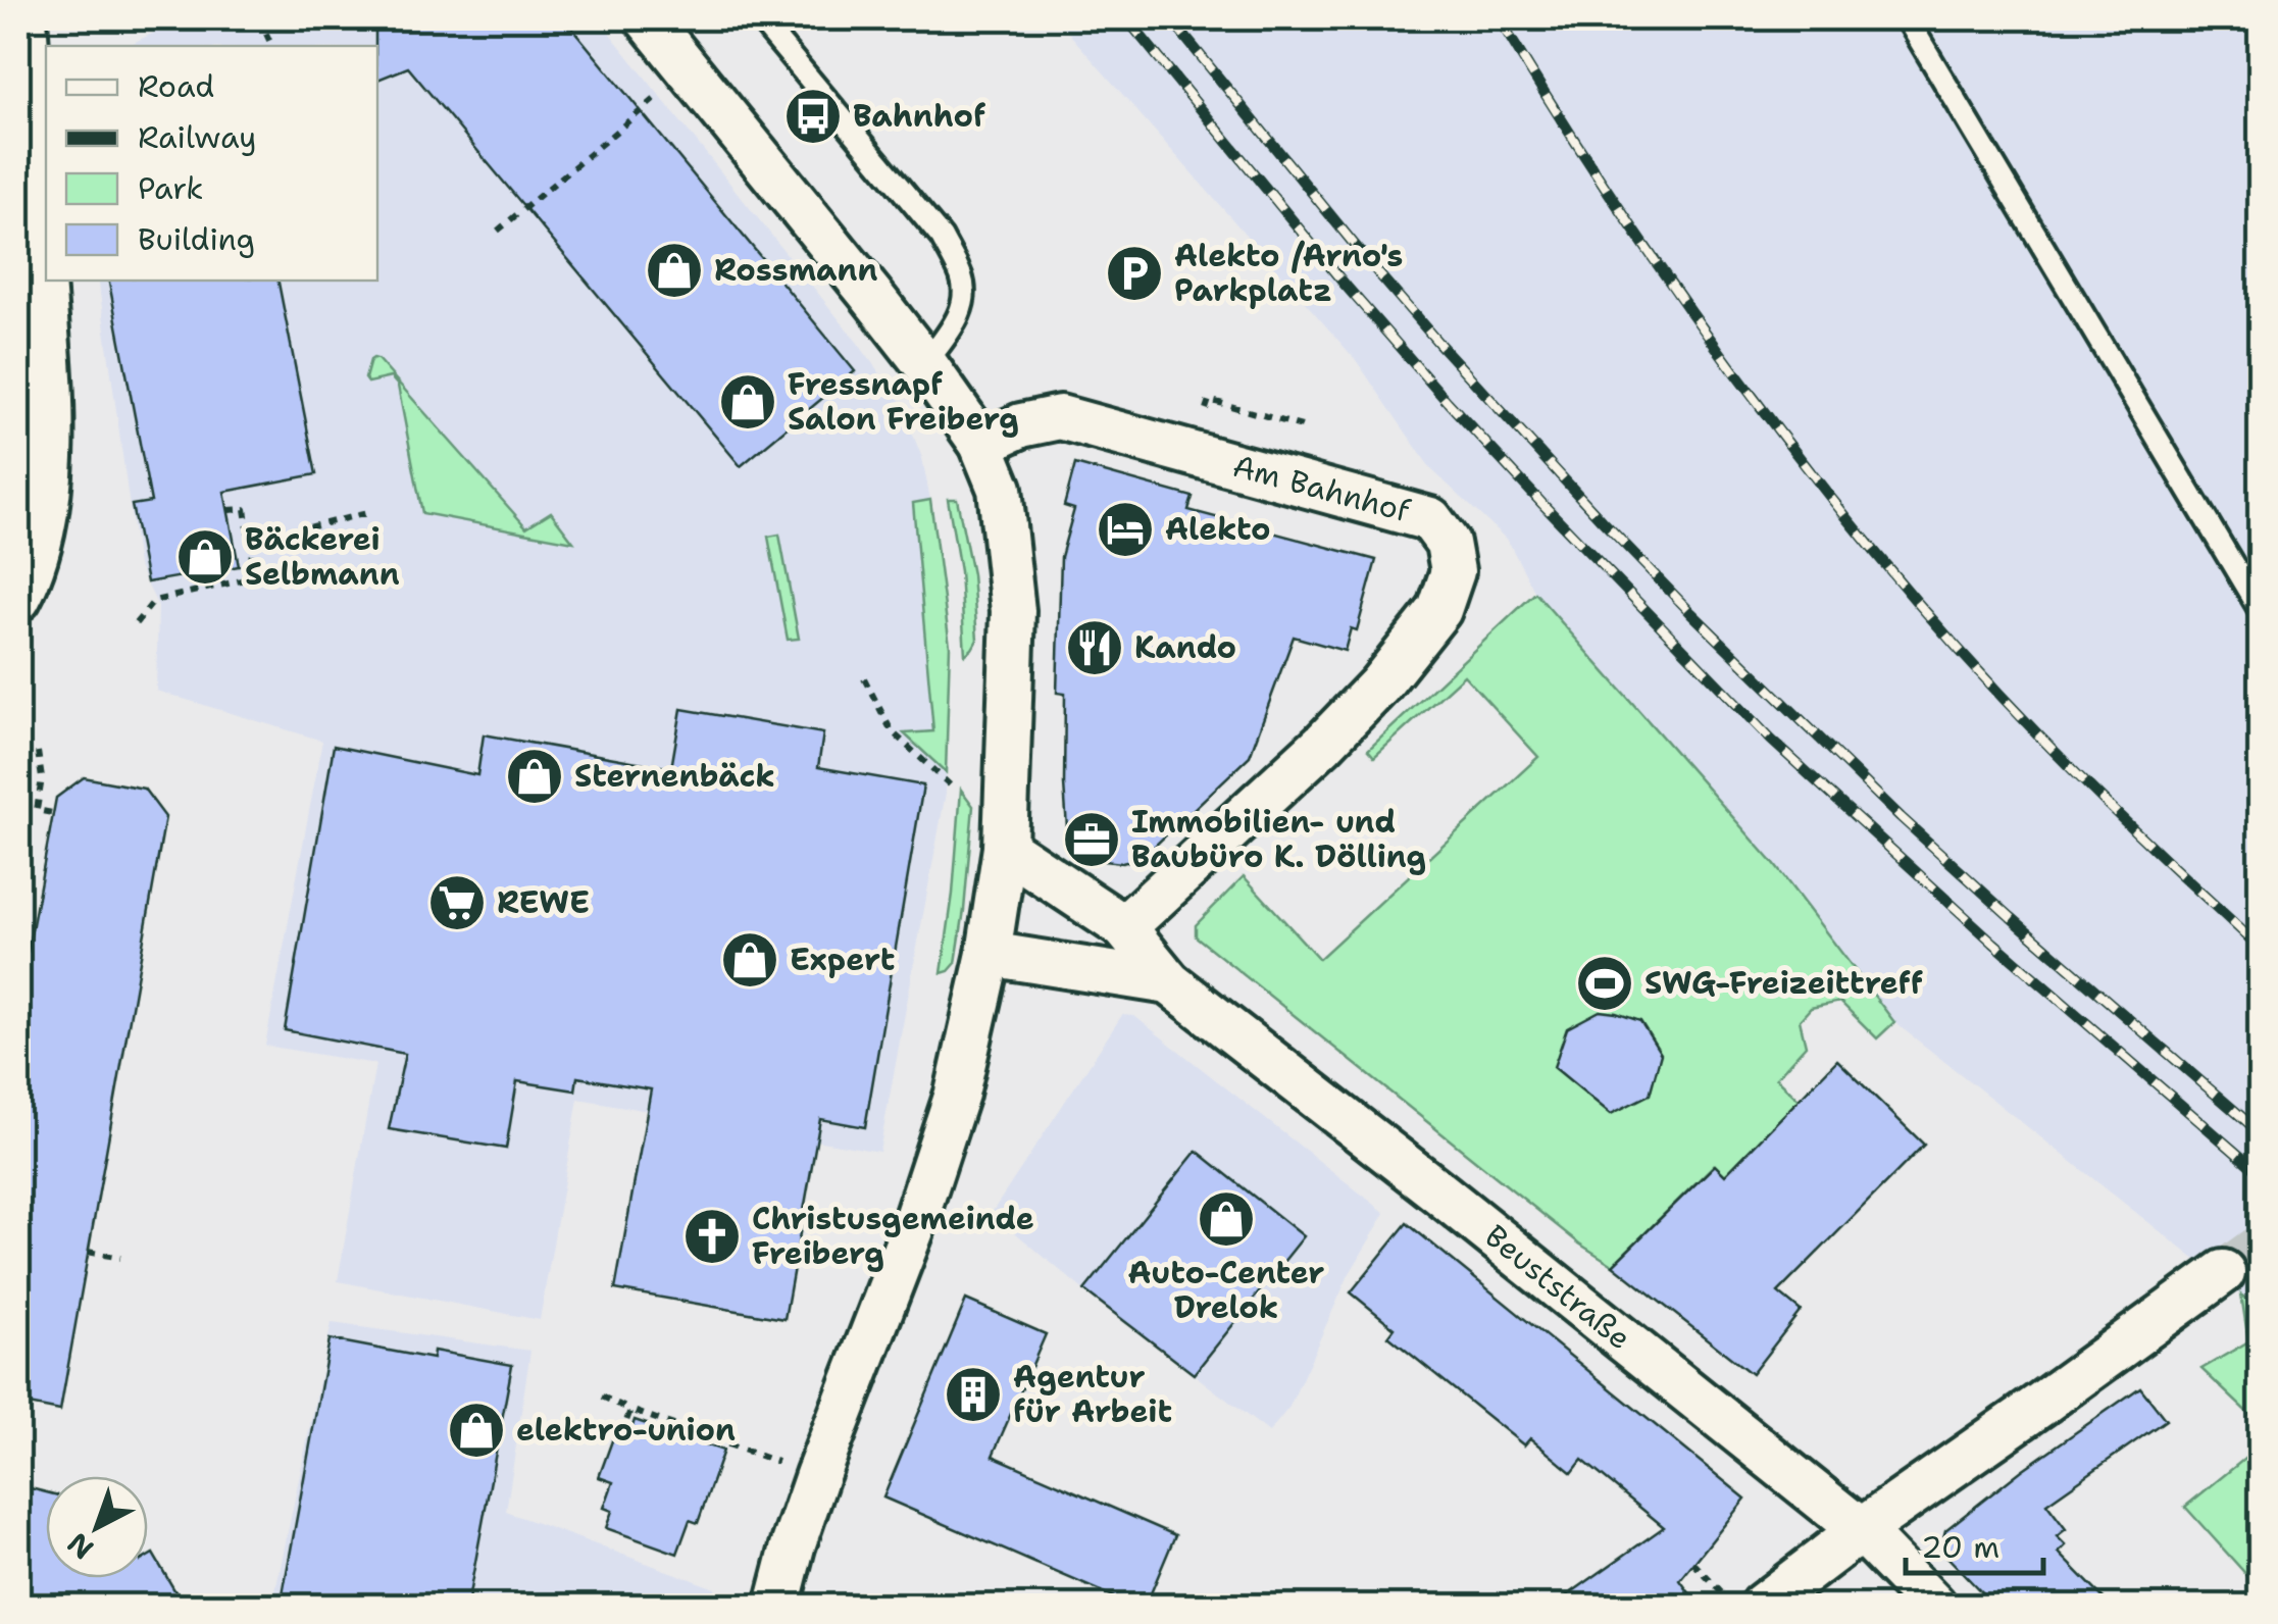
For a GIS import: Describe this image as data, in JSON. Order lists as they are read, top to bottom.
{
  "streets": {
    "street": ["Am Bahnhof", "Beuststraße"]
  },
  "crossings": [
    ["Am Bahnhof", "Beuststraße"]
  ],
  "places": {
    "bus stop": ["Bahnhof"],
    "shop": [
      "Rossmann",
      "Fressnapf Salon Freiberg",
      "Bäckerei Selbmann",
      "Sternenbäck",
      "Expert",
      "Auto-Center Drelok",
      "elektro-union"
    ],
    "parking": ["Alekto /Arno's Parkplatz"],
    "hotel": ["Alekto"],
    "restaurant": ["Kando"],
    "office": ["Immobilien- und Baubüro K. Dölling"],
    "supermarket": ["REWE"],
    "sports": ["SWG-Freizeittreff"],
    "church": ["Christusgemeinde Freiberg"],
    "building": ["Agentur für Arbeit"]
  },
  "legend": [
    "Road",
    "Railway",
    "Park",
    "Building"
  ],
  "scale_bar": "20 m",
  "north": "bottom left"
}
